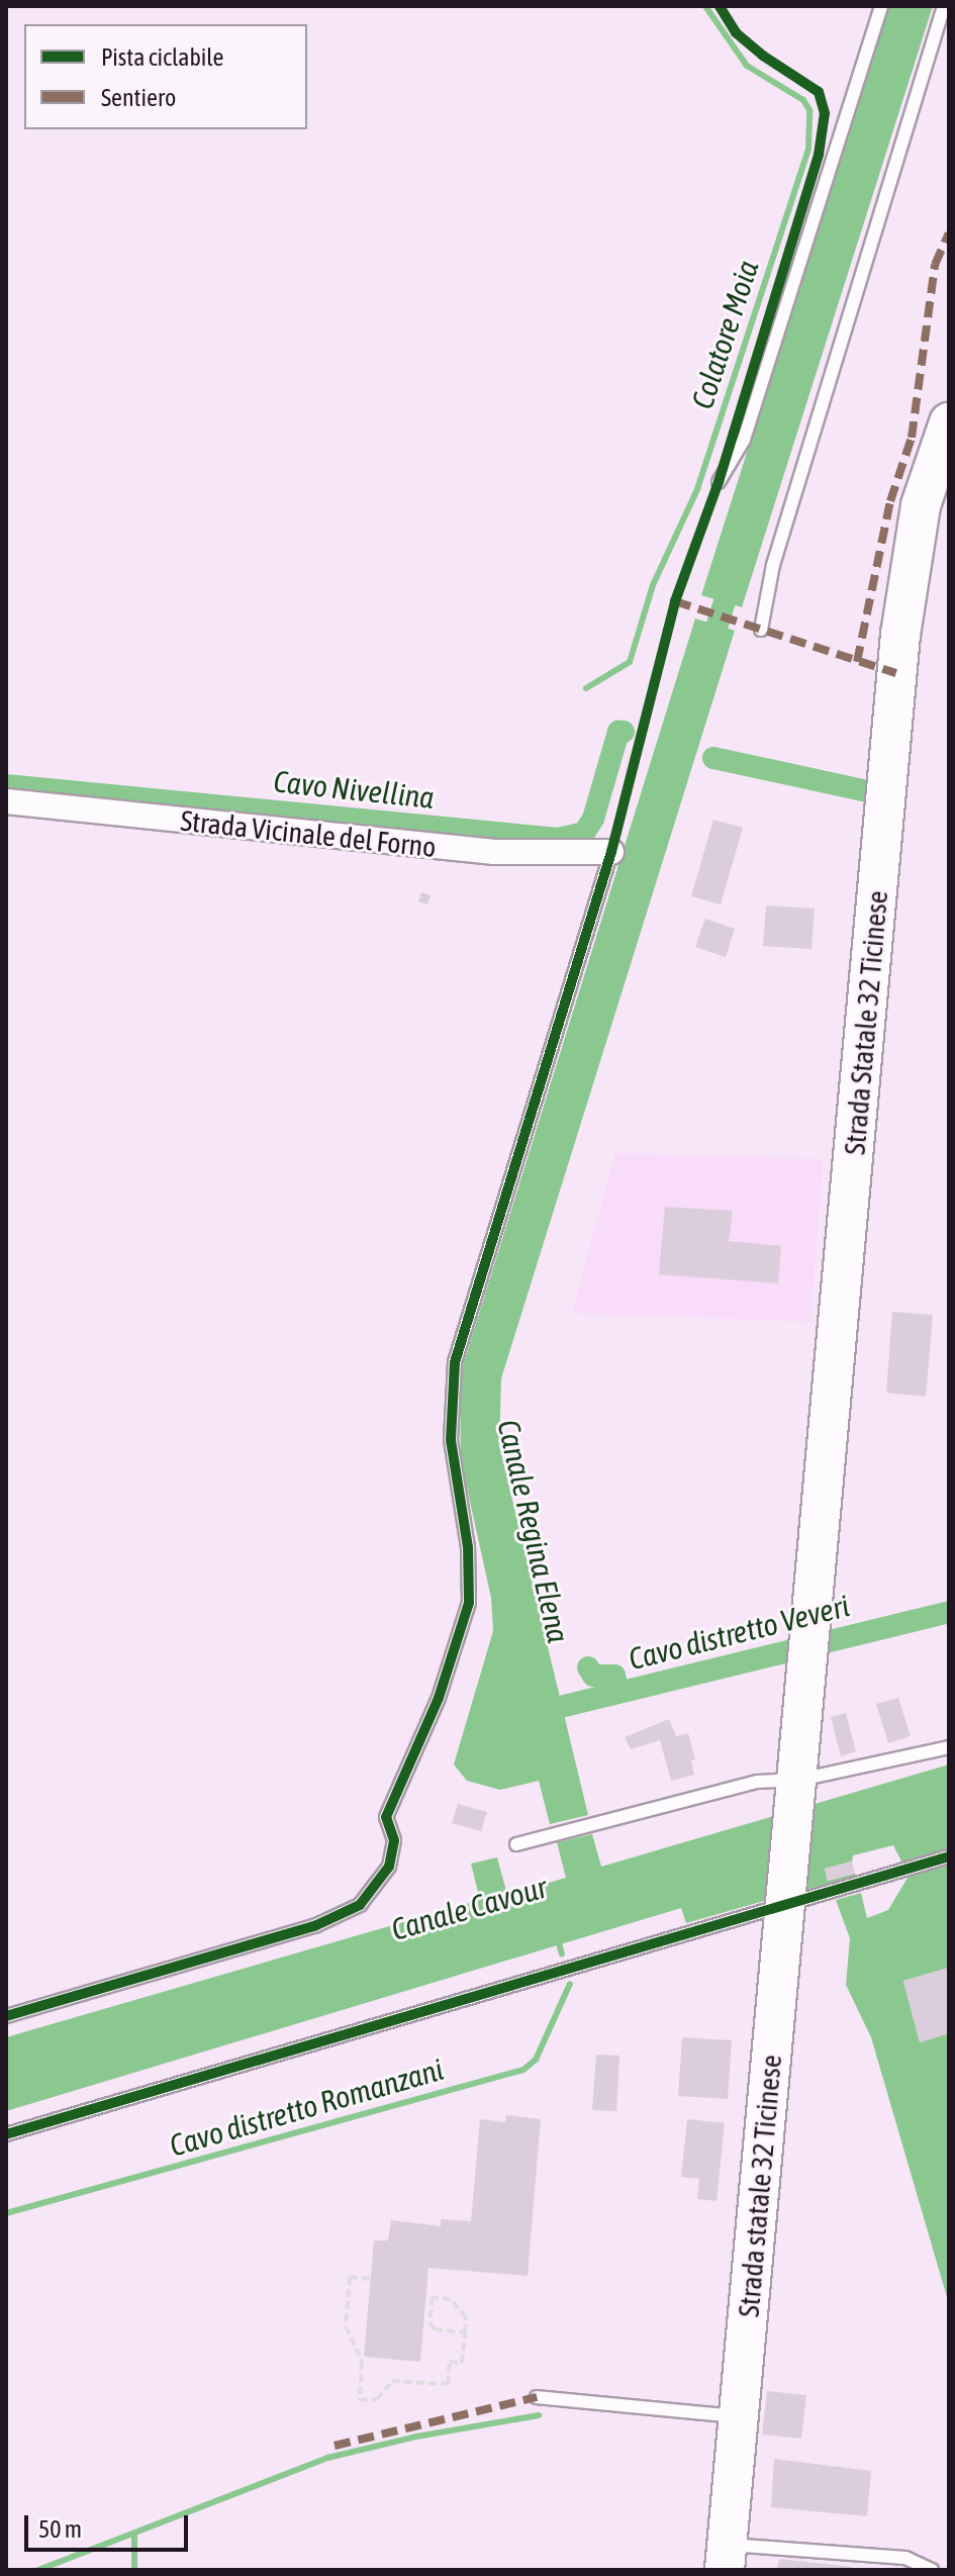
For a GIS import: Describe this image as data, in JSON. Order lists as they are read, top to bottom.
{
  "streets": {
    "main road": ["Strada Statale 32 Ticinese", "Strada statale 32 Ticinese"],
    "street": ["Strada Vicinale del Forno"]
  },
  "crossings": [
    ["Strada Statale 32 Ticinese", "Strada statale 32 Ticinese"]
  ],
  "water": [
    "Colatore Moia",
    "Cavo Nivellina",
    "Canale Regina Elena",
    "Cavo distretto Veveri",
    "Canale Cavour",
    "Cavo distretto Romanzani"
  ],
  "legend": ["Pista ciclabile", "Sentiero"],
  "scale_bar": "50 m"
}
